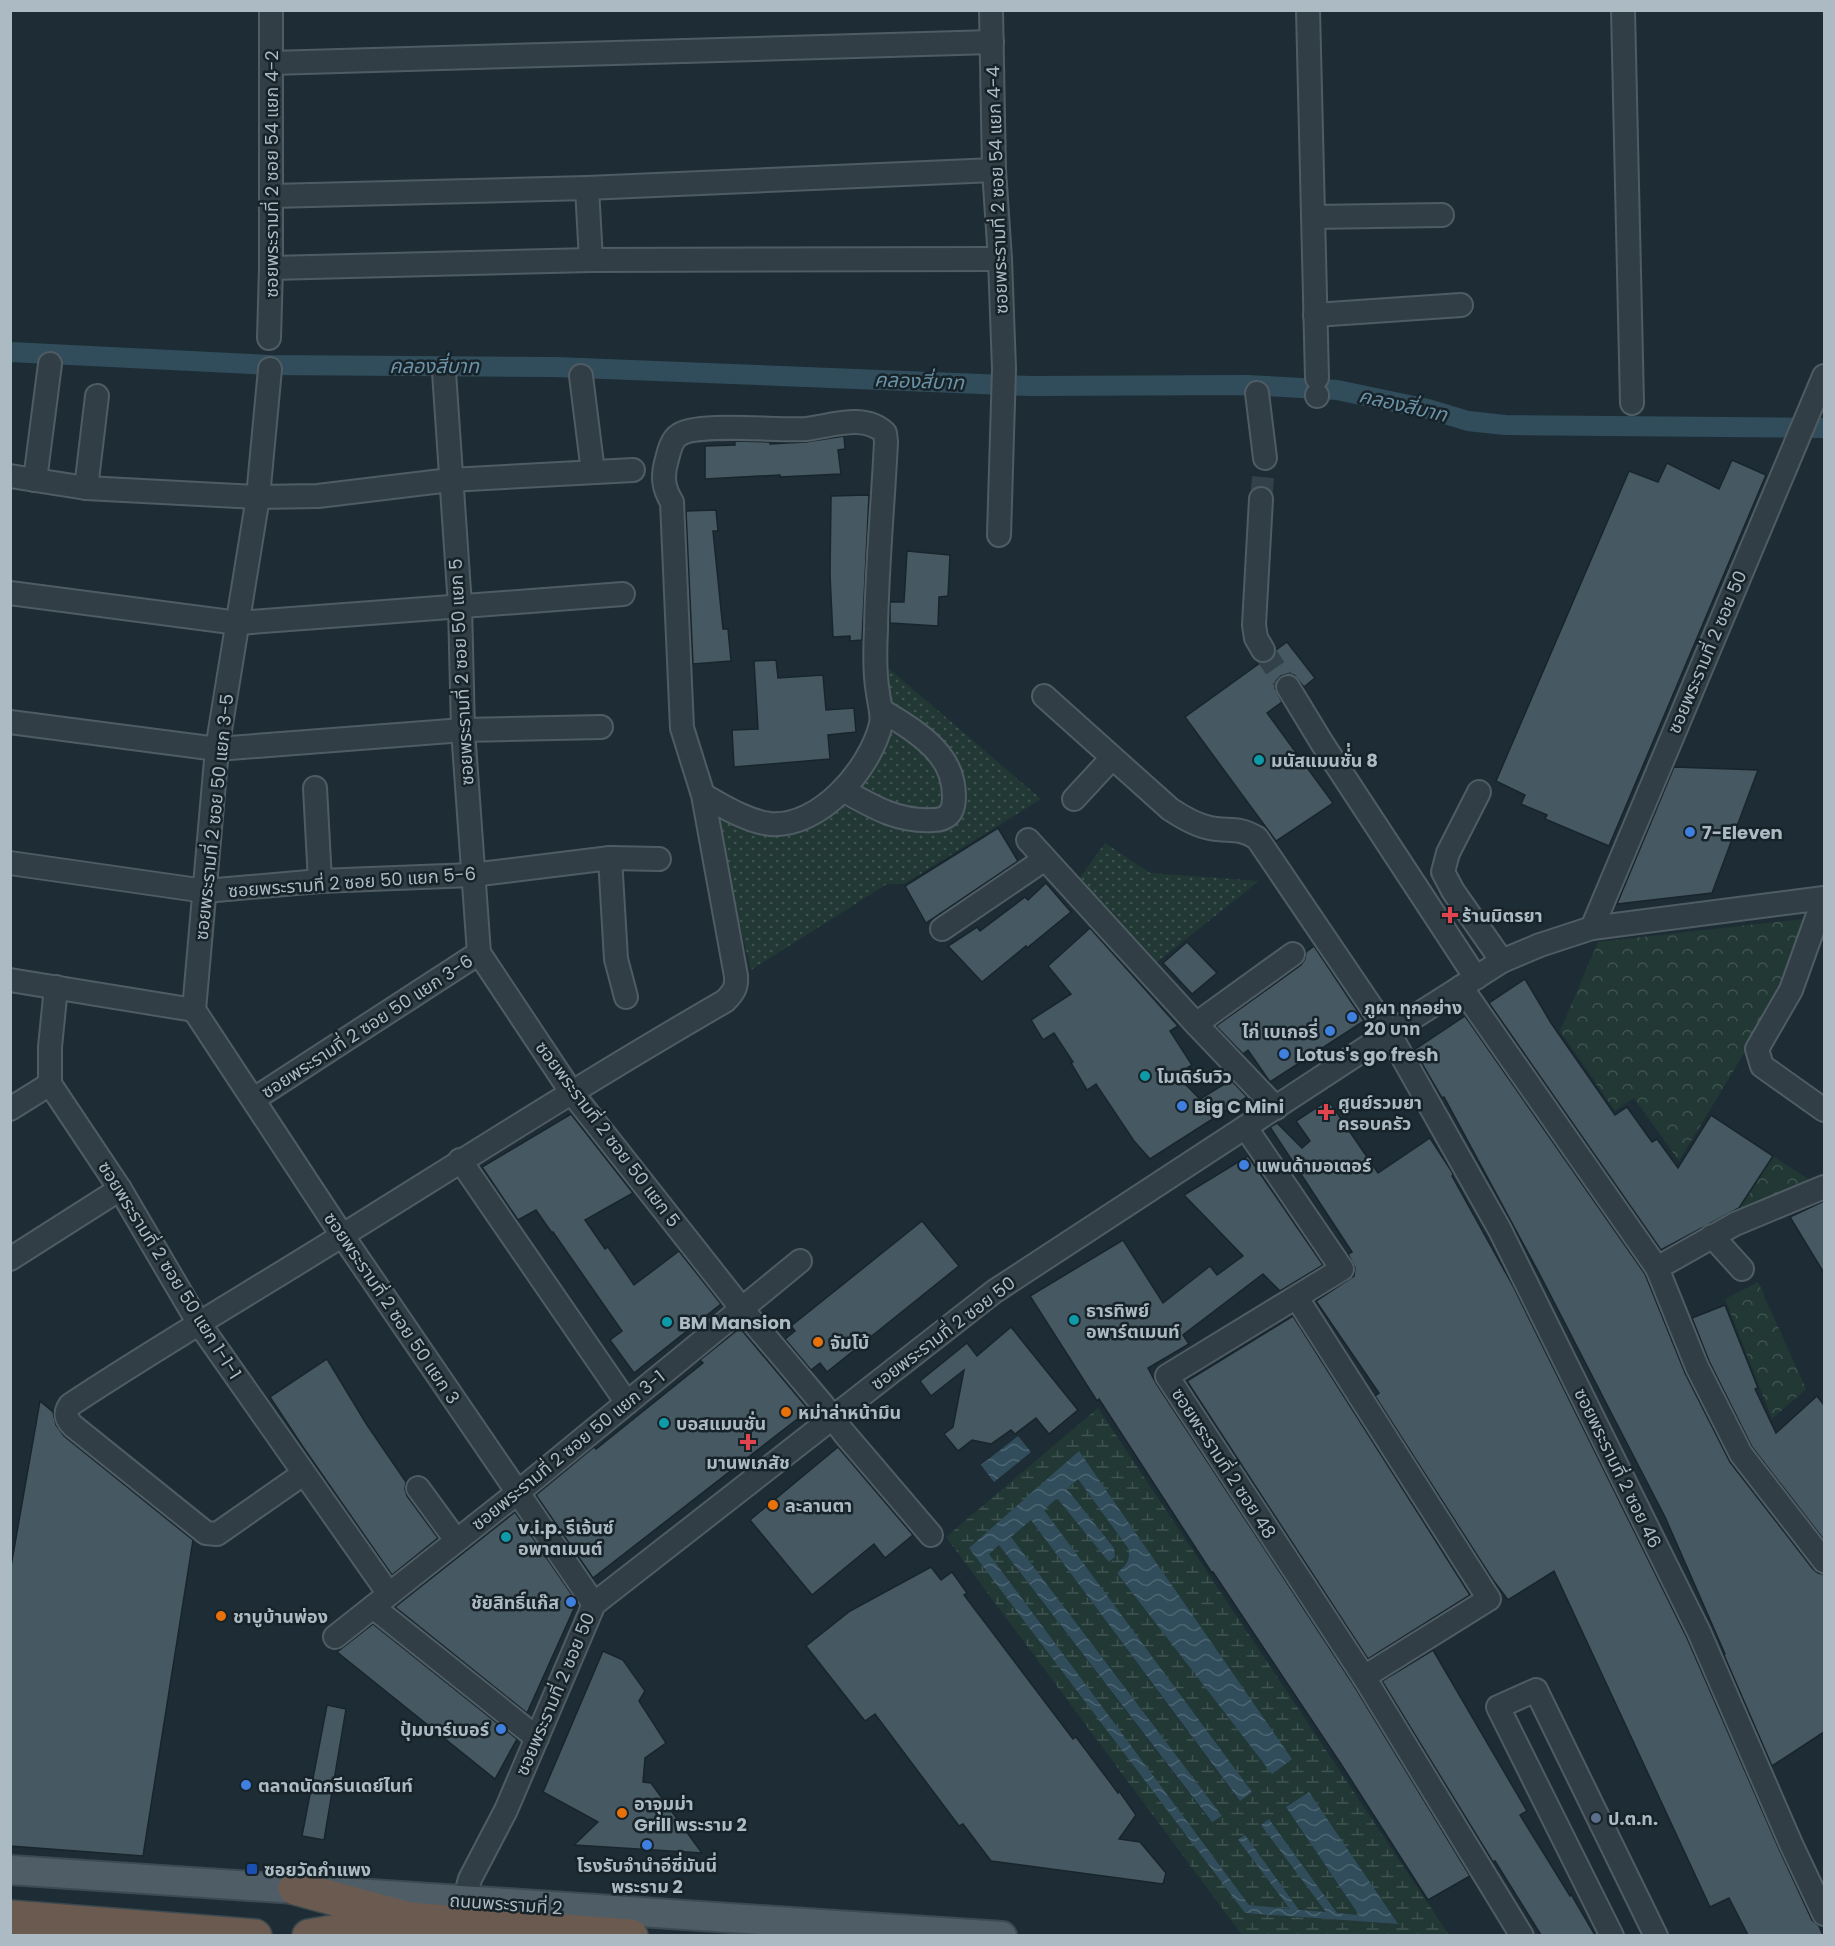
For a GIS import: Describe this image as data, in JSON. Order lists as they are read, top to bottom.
{
  "streets": {
    "main road": ["ถนนพระรามที่ 2"],
    "street": [
      "ซอยพระรามที่ 2 ซอย 54 แยก 4-2",
      "ซอยพระรามที่ 2 ซอย 54 แยก 4-4",
      "ซอยพระรามที่ 2 ซอย 50",
      "ซอยพระรามที่ 2 ซอย 50 แยก 5",
      "ซอยพระรามที่ 2 ซอย 50 แยก 3-5",
      "ซอยพระรามที่ 2 ซอย 50 แยก 5-6",
      "ซอยพระรามที่ 2 ซอย 50 แยก 3-6",
      "ซอยพระรามที่ 2 ซอย 50 แยก 1-1-1",
      "ซอยพระรามที่ 2 ซอย 50 แยก 3",
      "ซอยพระรามที่ 2 ซอย 50 แยก 3-1",
      "ซอยพระรามที่ 2 ซอย 48",
      "ซอยพระรามที่ 2 ซอย 46"
    ]
  },
  "crossings": [
    ["ซอยพระรามที่ 2 ซอย 50", "ซอยพระรามที่ 2 ซอย 50 แยก 5"],
    ["ซอยพระรามที่ 2 ซอย 50", "ซอยพระรามที่ 2 ซอย 50 แยก 1-1-1"],
    ["ซอยพระรามที่ 2 ซอย 50", "ซอยพระรามที่ 2 ซอย 50 แยก 3"],
    ["ซอยพระรามที่ 2 ซอย 50", "ซอยพระรามที่ 2 ซอย 48"],
    ["ซอยพระรามที่ 2 ซอย 50", "ซอยพระรามที่ 2 ซอย 46"],
    ["ซอยพระรามที่ 2 ซอย 50", "ถนนพระรามที่ 2"],
    ["ซอยพระรามที่ 2 ซอย 50 แยก 5", "ซอยพระรามที่ 2 ซอย 50 แยก 5-6"],
    ["ซอยพระรามที่ 2 ซอย 50 แยก 5", "ซอยพระรามที่ 2 ซอย 50 แยก 3-6"],
    ["ซอยพระรามที่ 2 ซอย 50 แยก 5", "ซอยพระรามที่ 2 ซอย 50 แยก 3-1"],
    ["ซอยพระรามที่ 2 ซอย 50 แยก 3-5", "ซอยพระรามที่ 2 ซอย 50 แยก 5-6"],
    ["ซอยพระรามที่ 2 ซอย 50 แยก 3-5", "ซอยพระรามที่ 2 ซอย 50 แยก 3"],
    ["ซอยพระรามที่ 2 ซอย 50 แยก 3-6", "ซอยพระรามที่ 2 ซอย 50 แยก 3"],
    ["ซอยพระรามที่ 2 ซอย 50 แยก 1-1-1", "ซอยพระรามที่ 2 ซอย 50 แยก 3-1"],
    ["ซอยพระรามที่ 2 ซอย 50 แยก 3", "ซอยพระรามที่ 2 ซอย 50 แยก 3-1"]
  ],
  "water": ["คลองสี่บาท"],
  "places": {
    "other": [
      "มนัสแมนชั่่น 8",
      "7-Eleven",
      "ภูผา ทุกอย่าง 20 บาท",
      "ไก่ เบเกอรี่",
      "Lotus's go fresh",
      "โมเดิร์นวิว",
      "Big C Mini",
      "แพนด้ามอเตอร์",
      "ธารทิพย์ อพาร์ตเมนท์",
      "BM Mansion",
      "จัมโบ้",
      "หม่าล่าหน้ามึน",
      "บอสแมนชั่น",
      "ละลานตา",
      "v.i.p. รีเจ้นซ์ อพาตเมนต์",
      "ชัยสิทธิ์แก๊ส",
      "ชาบูบ้านพ่อง",
      "ปุ้มบาร์เบอร์",
      "ตลาดนัดกรีนเดย์ไนท์",
      "อาจุมม่า Grill พระราม 2",
      "ป.ต.ท.",
      "โรงรับจำนำอีซี่มันนี่ พระราม 2"
    ],
    "health": ["ร้านมิตรยา", "ศูนย์รวมยา ครอบครัว", "มานพเภสัช"],
    "transit": ["ซอยวัดกำแพง"]
  }
}
